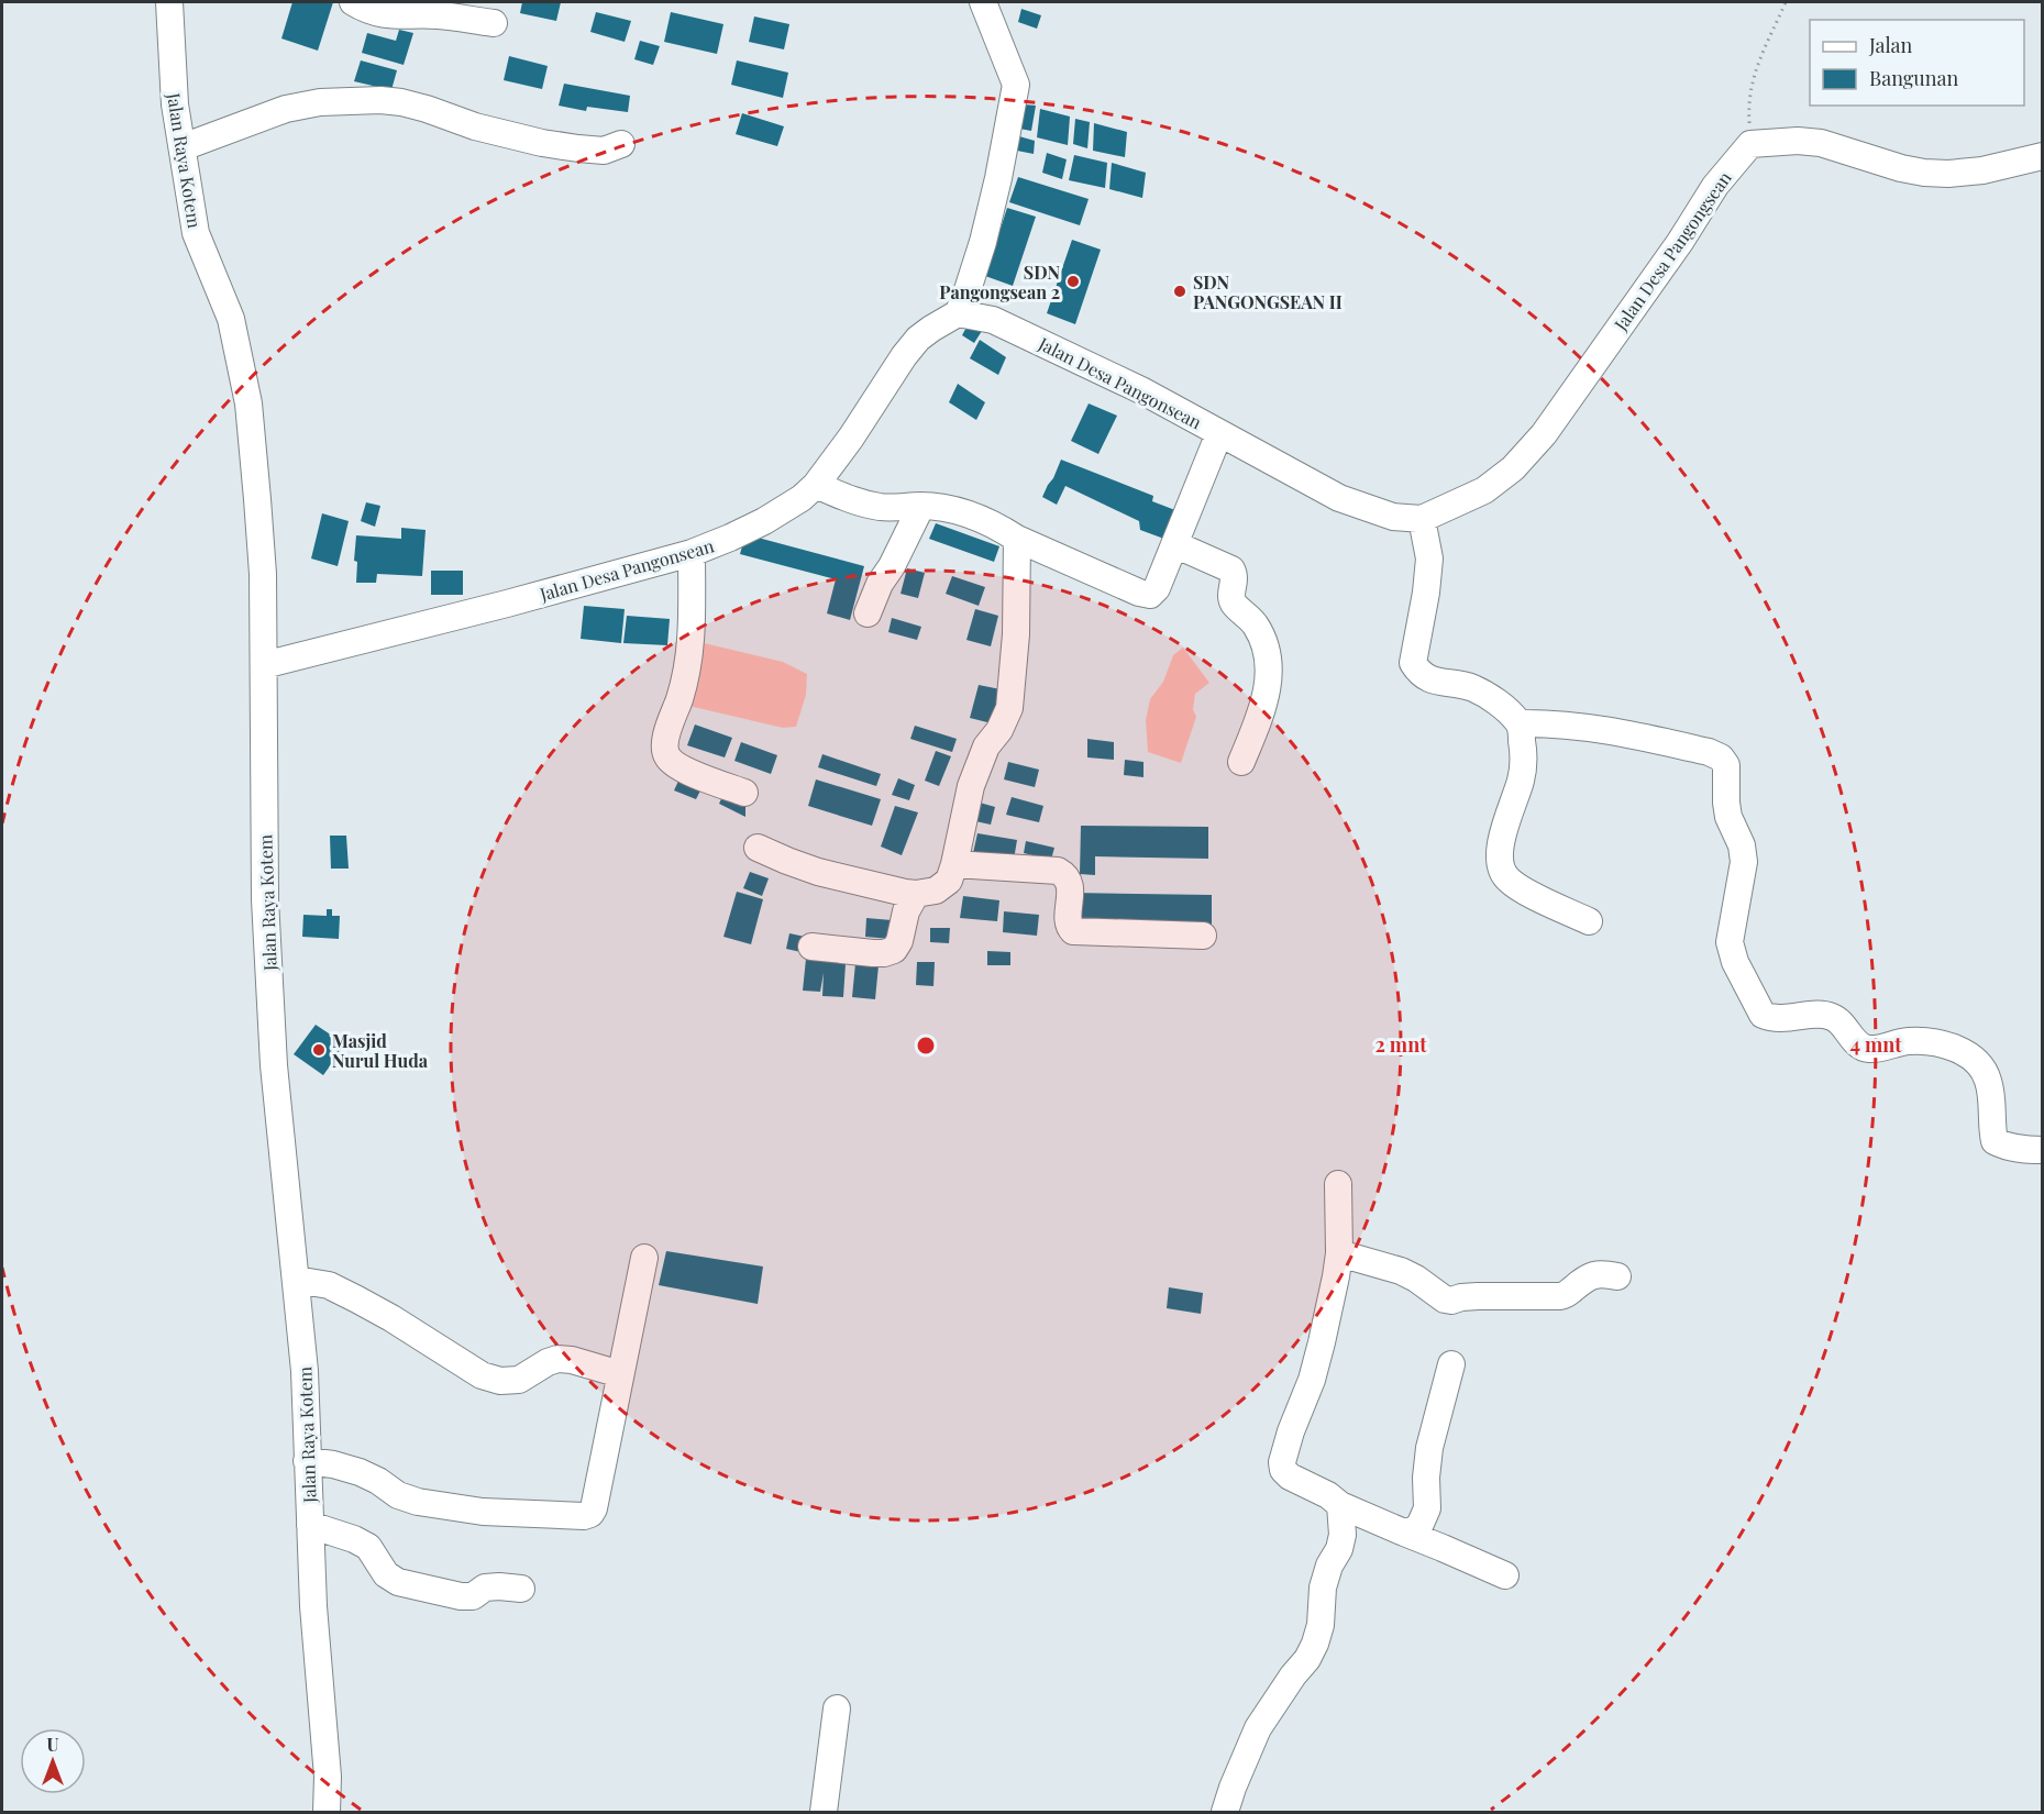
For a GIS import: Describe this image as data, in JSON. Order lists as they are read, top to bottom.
{
  "streets": {
    "street": ["Jalan Raya Kotem", "Jalan Desa Pangongsean", "Jalan Desa Pangonsean"]
  },
  "crossings": [
    ["Jalan Raya Kotem", "Jalan Desa Pangonsean"],
    ["Jalan Desa Pangongsean", "Jalan Desa Pangonsean"]
  ],
  "places": ["SDN Pangongsean 2", "SDN PANGONGSEAN II", "Masjid Nurul Huda"],
  "legend": ["Jalan", "Bangunan"],
  "north": "top",
  "rings": ["2 mnt", "4 mnt"]
}
